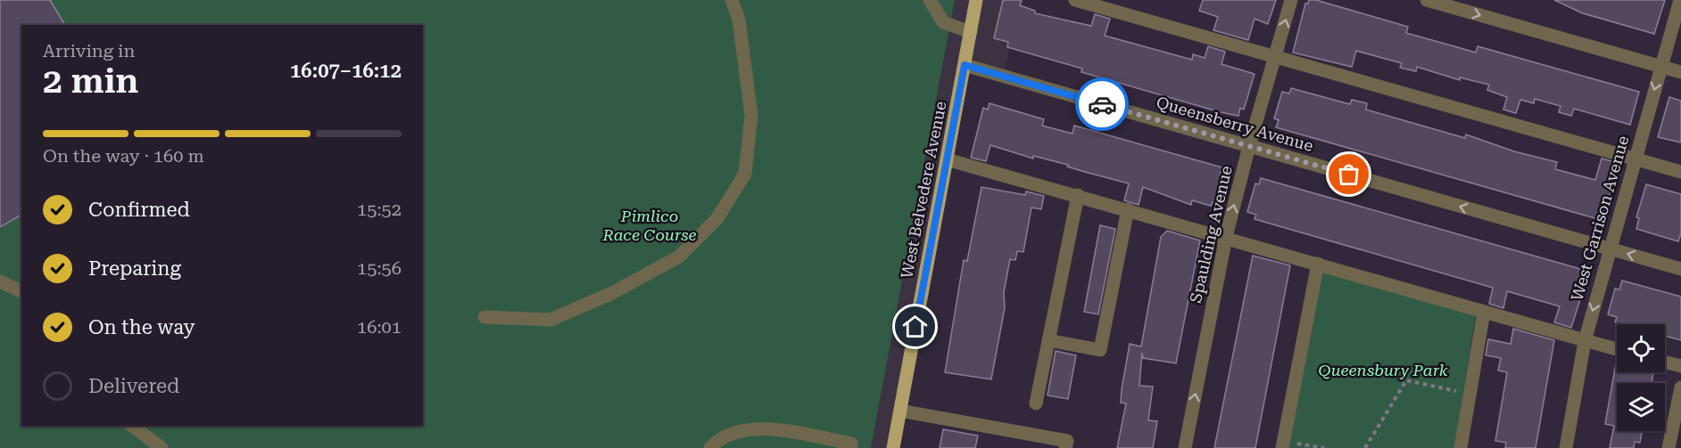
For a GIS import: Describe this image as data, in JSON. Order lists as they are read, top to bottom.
{
  "streets": {
    "main road": ["West Belvedere Avenue"],
    "street": ["Queensberry Avenue", "West Garrison Avenue", "Spaulding Avenue"]
  },
  "crossings": [
    ["Queensberry Avenue", "West Belvedere Avenue"],
    ["Queensberry Avenue", "West Garrison Avenue"],
    ["Queensberry Avenue", "Spaulding Avenue"]
  ],
  "one_way": ["West Garrison Avenue"],
  "parks": ["Pimlico Race Course", "Queensbury Park"],
  "page": {
    "heading": ["2 min", "Arriving in", "16:07–16:12"],
    "bar": "On the way · 160 m",
    "list": [
      ["Confirmed", "15:52"],
      ["Preparing", "15:56"],
      ["On the way", "16:01"],
      "Delivered"
    ]
  }
}
